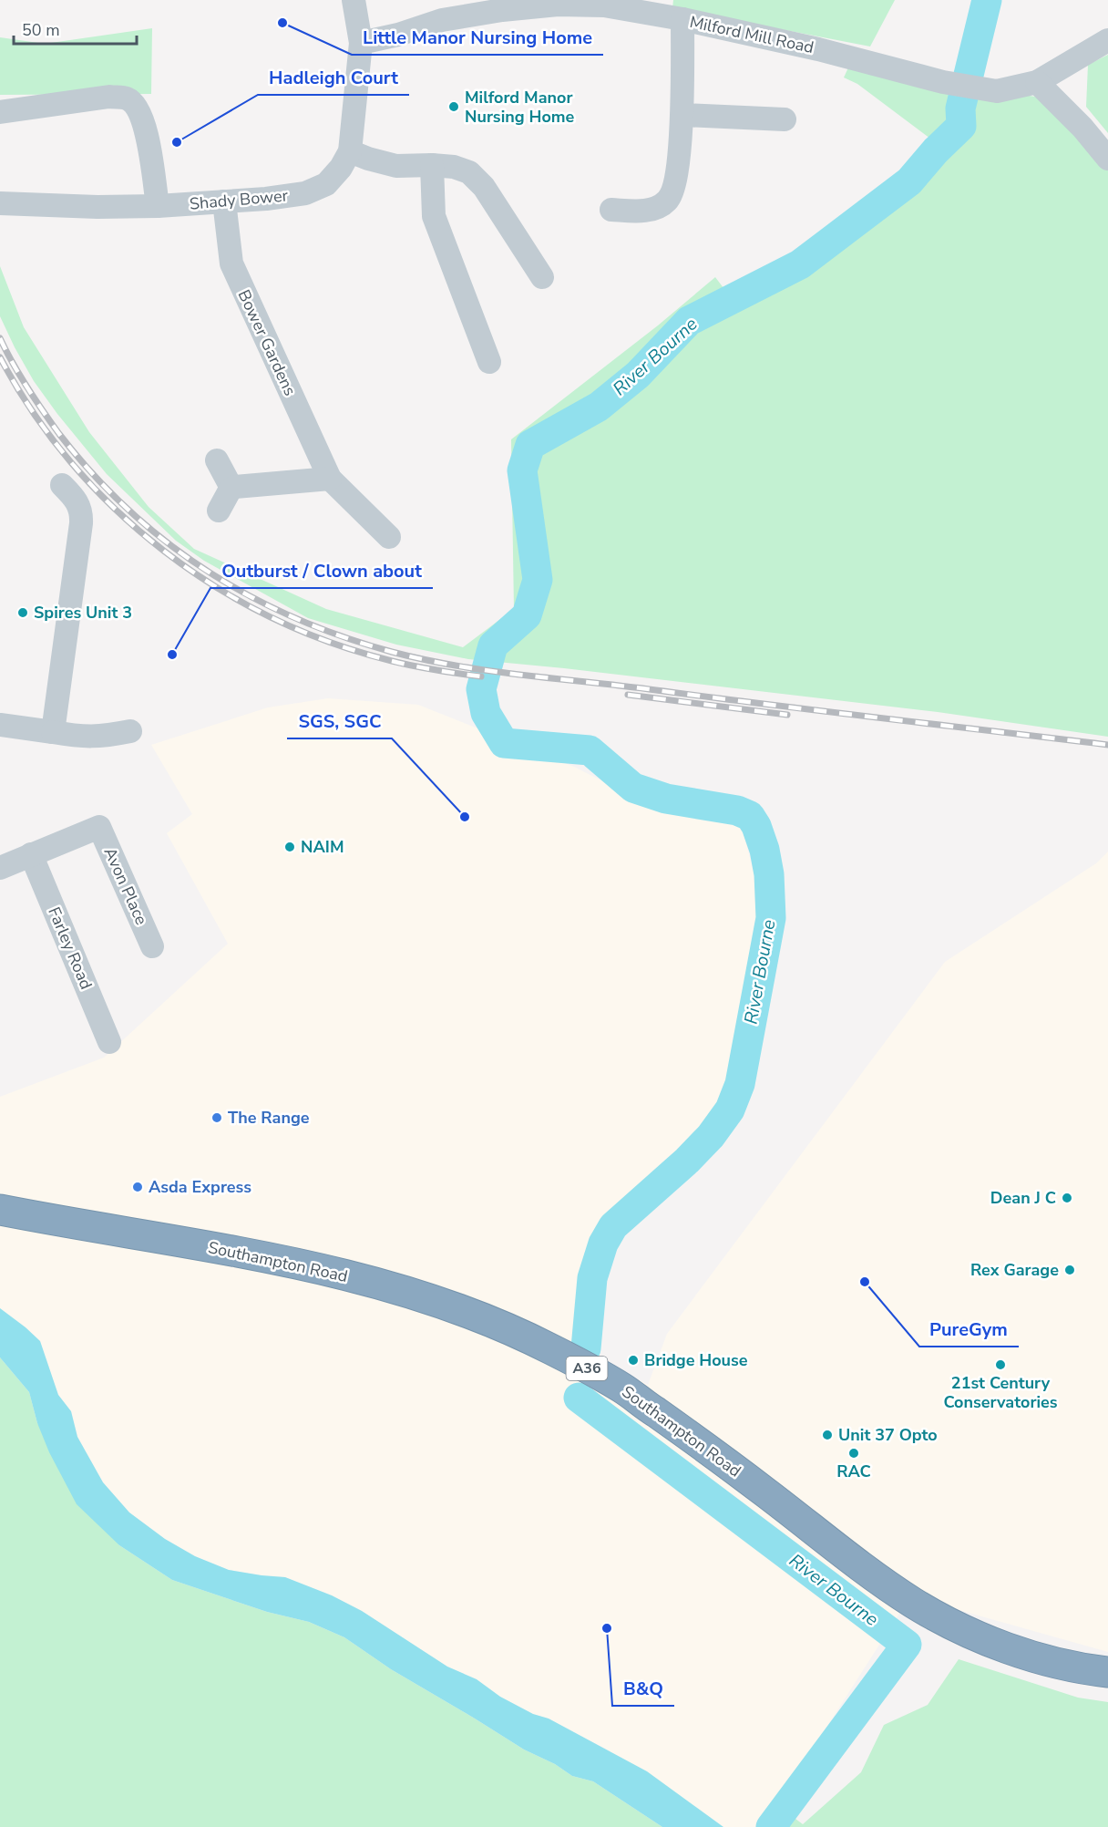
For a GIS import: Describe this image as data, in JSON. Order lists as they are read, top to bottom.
{
  "streets": {
    "highway": ["Southampton Road", "A36"],
    "street": [
      "Milford Mill Road",
      "Shady Bower",
      "Bower Gardens",
      "Avon Place",
      "Farley Road"
    ]
  },
  "crossings": [
    ["Milford Mill Road", "Shady Bower"],
    ["Shady Bower", "Bower Gardens"],
    ["Avon Place", "Farley Road"]
  ],
  "water": ["River Bourne"],
  "places": [
    "Little Manor Nursing Home",
    "Milford Manor Nursing Home",
    "Hadleigh Court",
    "Spires Unit 3",
    "Outburst / Clown about",
    "SGS, SGC",
    "NAIM",
    "The Range",
    "Asda Express",
    "Dean J C",
    "Rex Garage",
    "PureGym",
    "Bridge House",
    "21st Century Conservatories",
    "Unit 37 Opto",
    "RAC",
    "B&Q"
  ],
  "scale_bar": "50 m"
}
